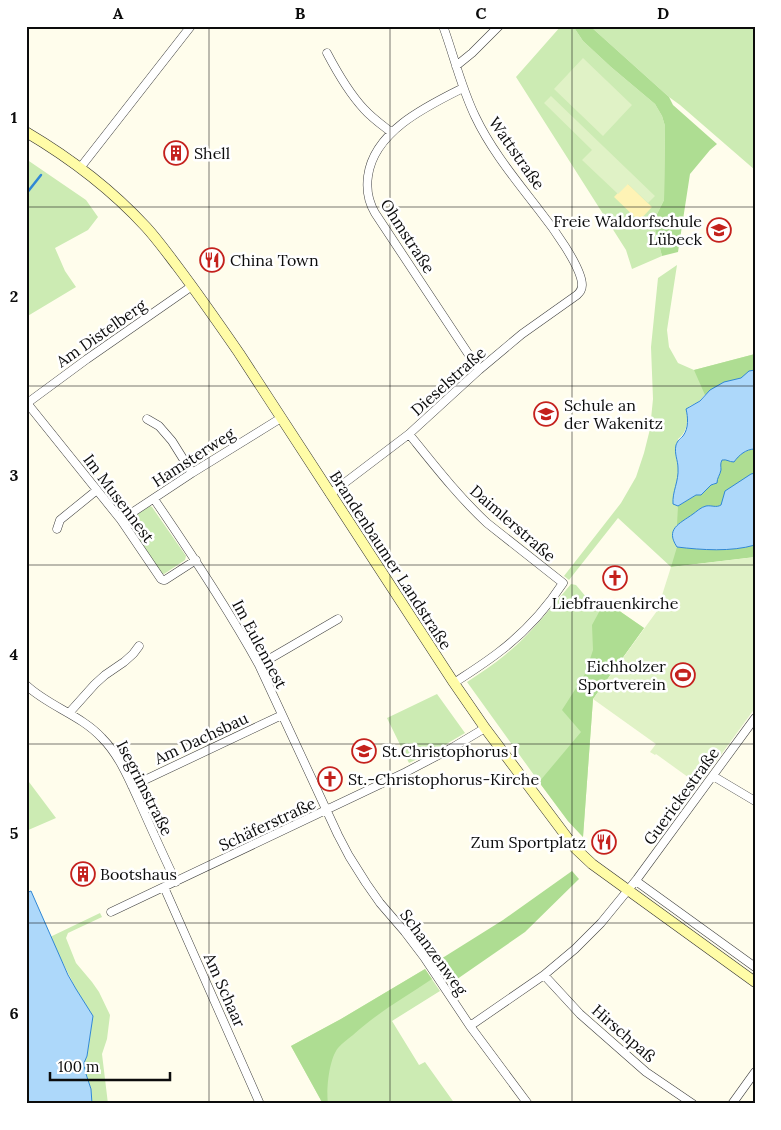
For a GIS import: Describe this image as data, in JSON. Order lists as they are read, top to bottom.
{
  "streets": {
    "main road": ["Brandenbaumer Landstraße"],
    "street": [
      "Wattstraße",
      "Ohmstraße",
      "Am Distelberg",
      "Dieselstraße",
      "Hamsterweg",
      "Im Musennest",
      "Daimlerstraße",
      "Im Eulennest",
      "Am Dachsbau",
      "Isegrimstraße",
      "Guerickestraße",
      "Schäferstraße",
      "Schanzenweg",
      "Am Schaar",
      "Hirschpaß"
    ]
  },
  "crossings": [
    ["Wattstraße", "Ohmstraße"],
    ["Wattstraße", "Dieselstraße"],
    ["Ohmstraße", "Dieselstraße"],
    ["Am Distelberg", "Im Musennest"],
    ["Am Distelberg", "Brandenbaumer Landstraße"],
    ["Dieselstraße", "Daimlerstraße"],
    ["Dieselstraße", "Brandenbaumer Landstraße"],
    ["Hamsterweg", "Im Musennest"],
    ["Hamsterweg", "Brandenbaumer Landstraße"],
    ["Hamsterweg", "Im Eulennest"],
    ["Im Musennest", "Im Eulennest"],
    ["Daimlerstraße", "Brandenbaumer Landstraße"],
    ["Brandenbaumer Landstraße", "Guerickestraße"],
    ["Brandenbaumer Landstraße", "Schäferstraße"],
    ["Im Eulennest", "Am Dachsbau"],
    ["Im Eulennest", "Schäferstraße"],
    ["Im Eulennest", "Schanzenweg"],
    ["Am Dachsbau", "Isegrimstraße"],
    ["Isegrimstraße", "Schäferstraße"],
    ["Guerickestraße", "Schanzenweg"],
    ["Guerickestraße", "Hirschpaß"],
    ["Schäferstraße", "Schanzenweg"],
    ["Schäferstraße", "Am Schaar"]
  ],
  "places": {
    "building": ["Shell", "Bootshaus"],
    "school or university": ["Freie Waldorfschule Lübeck", "Schule an der Wakenitz", "St.Christophorus I"],
    "restaurant": ["China Town", "Zum Sportplatz"],
    "church": ["Liebfrauenkirche", "St.-Christophorus-Kirche"],
    "sports": ["Eichholzer Sportverein"]
  },
  "scale_bar": "100 m",
  "grid": {
    "columns": [
      "A",
      "B",
      "C",
      "D"
    ],
    "rows": [
      "1",
      "2",
      "3",
      "4",
      "5",
      "6"
    ]
  }
}
